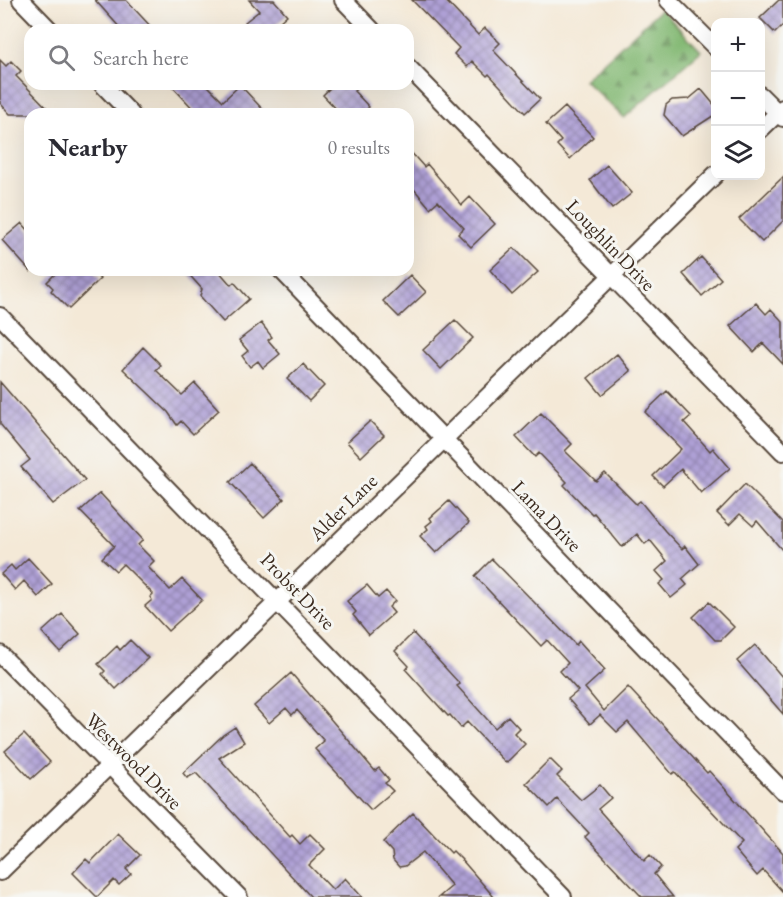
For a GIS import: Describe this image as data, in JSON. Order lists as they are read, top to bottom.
{
  "streets": {
    "street": [
      "Loughlin Drive",
      "Alder Lane",
      "Lama Drive",
      "Probst Drive",
      "Westwood Drive"
    ]
  },
  "crossings": [
    ["Loughlin Drive", "Alder Lane"],
    ["Alder Lane", "Lama Drive"],
    ["Alder Lane", "Probst Drive"],
    ["Alder Lane", "Westwood Drive"]
  ],
  "page": {
    "map_buttons": ["+", "−"],
    "search": "Search here",
    "heading": ["Nearby", "0 results"]
  }
}
